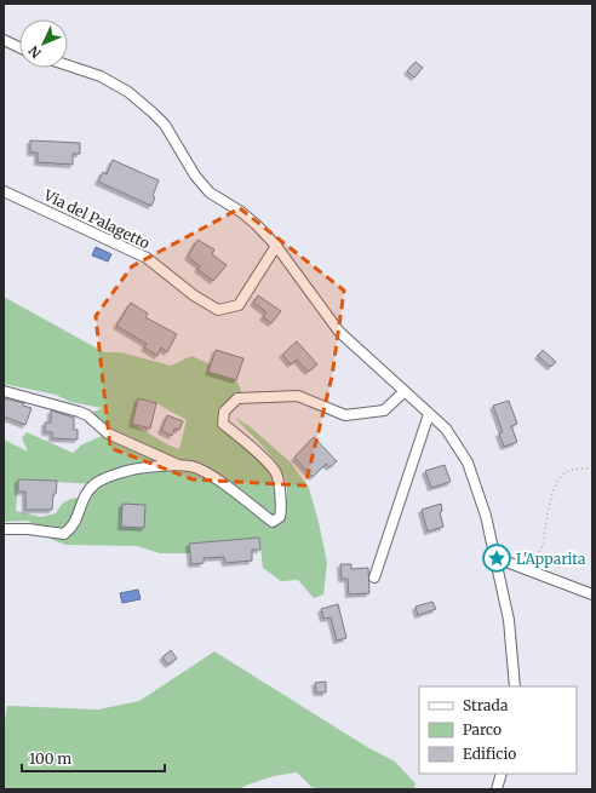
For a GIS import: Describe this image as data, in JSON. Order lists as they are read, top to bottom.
{
  "streets": {
    "street": ["Via del Palagetto"]
  },
  "places": {
    "place": ["L'Apparita"]
  },
  "legend": ["Strada", "Parco", "Edificio"],
  "scale_bar": "100 m",
  "north": "bottom left"
}
